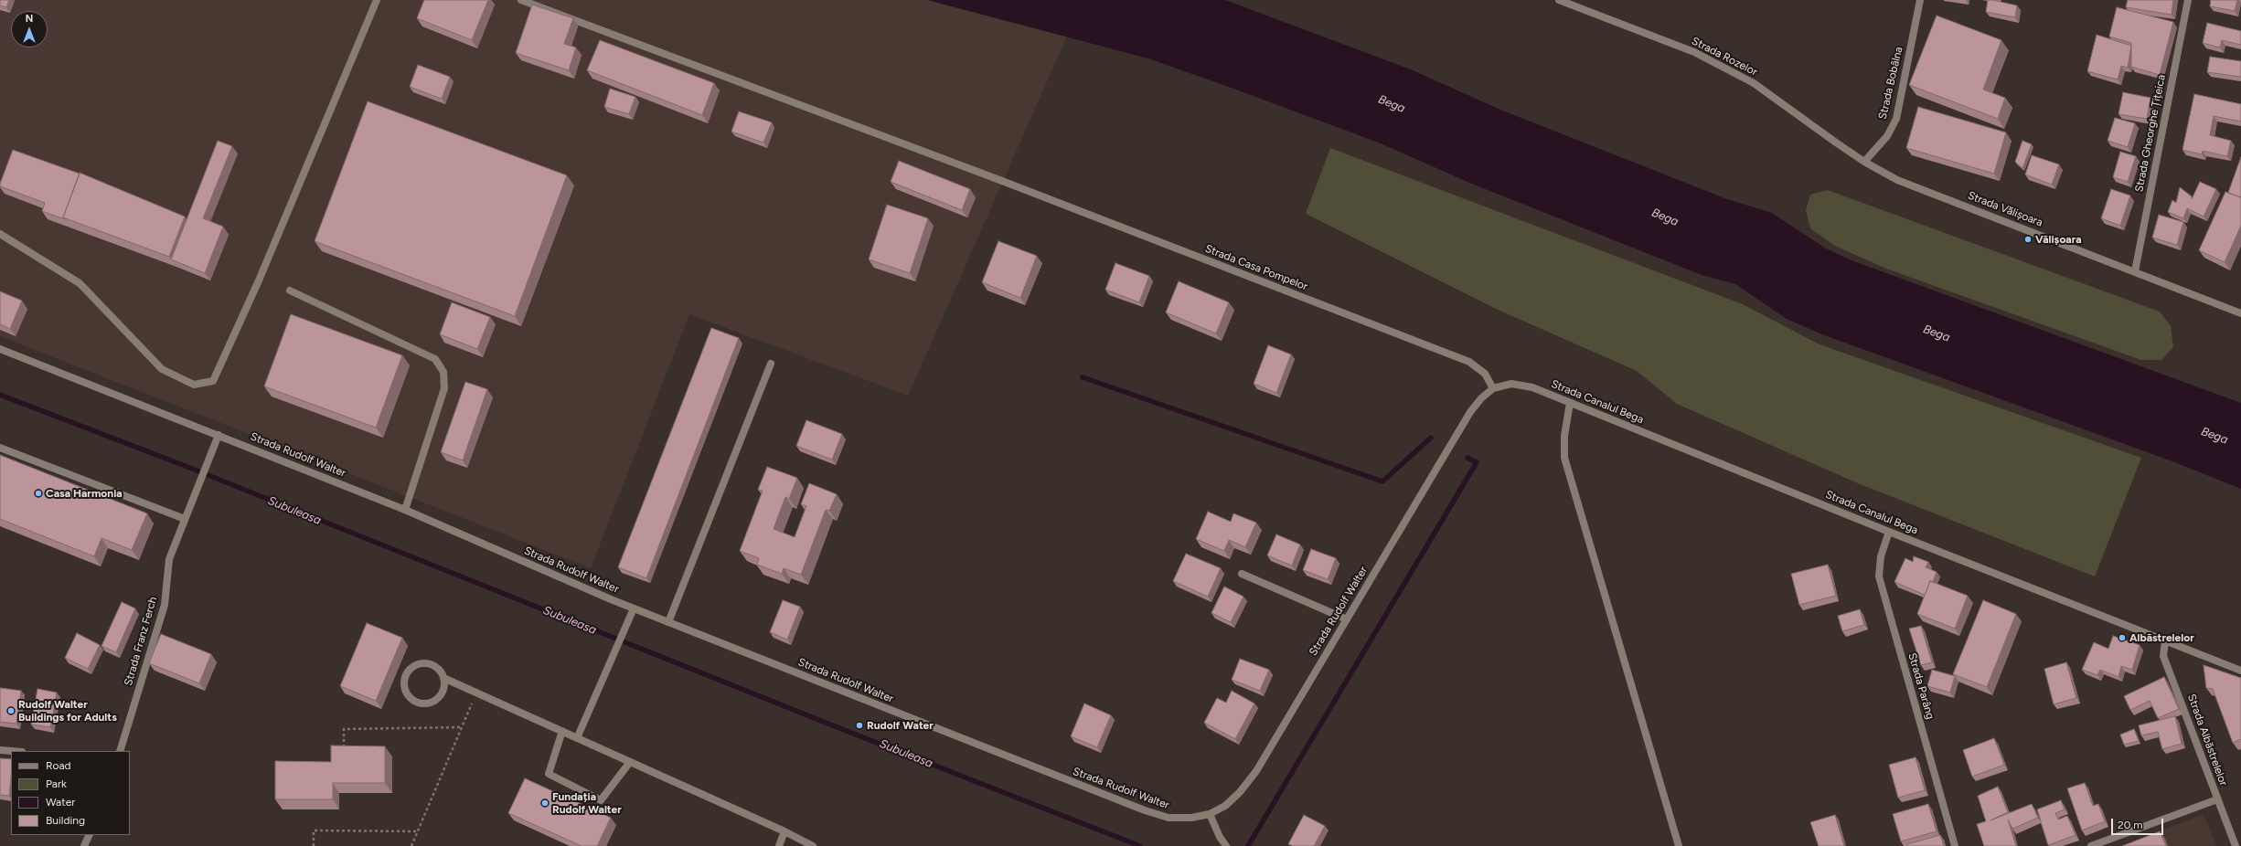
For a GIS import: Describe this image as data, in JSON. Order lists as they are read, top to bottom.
{
  "streets": {
    "street": [
      "Strada Rozelor",
      "Strada Bobâlna",
      "Strada Gheorghe Țițeica",
      "Strada Vălișoara",
      "Strada Casa Pompelor",
      "Strada Canalul Bega",
      "Strada Rudolf Walter",
      "Strada Franz Ferch",
      "Strada Parâng",
      "Strada Albăstrelelor"
    ]
  },
  "crossings": [
    ["Strada Rozelor", "Strada Bobâlna"],
    ["Strada Rozelor", "Strada Vălișoara"],
    ["Strada Bobâlna", "Strada Vălișoara"],
    ["Strada Gheorghe Țițeica", "Strada Vălișoara"],
    ["Strada Casa Pompelor", "Strada Canalul Bega"],
    ["Strada Casa Pompelor", "Strada Rudolf Walter"],
    ["Strada Canalul Bega", "Strada Rudolf Walter"],
    ["Strada Canalul Bega", "Strada Parâng"],
    ["Strada Canalul Bega", "Strada Albăstrelelor"],
    ["Strada Rudolf Walter", "Strada Franz Ferch"]
  ],
  "water": ["Bega", "Subuleasa"],
  "places": [
    "Vălișoara",
    "Casa Harmonia",
    "Albăstrelelor",
    "Rudolf Walter Buildings for Adults",
    "Rudolf Water",
    "Fundația Rudolf Walter"
  ],
  "legend": [
    "Road",
    "Park",
    "Water",
    "Building"
  ],
  "scale_bar": "20 m",
  "north": "top"
}
